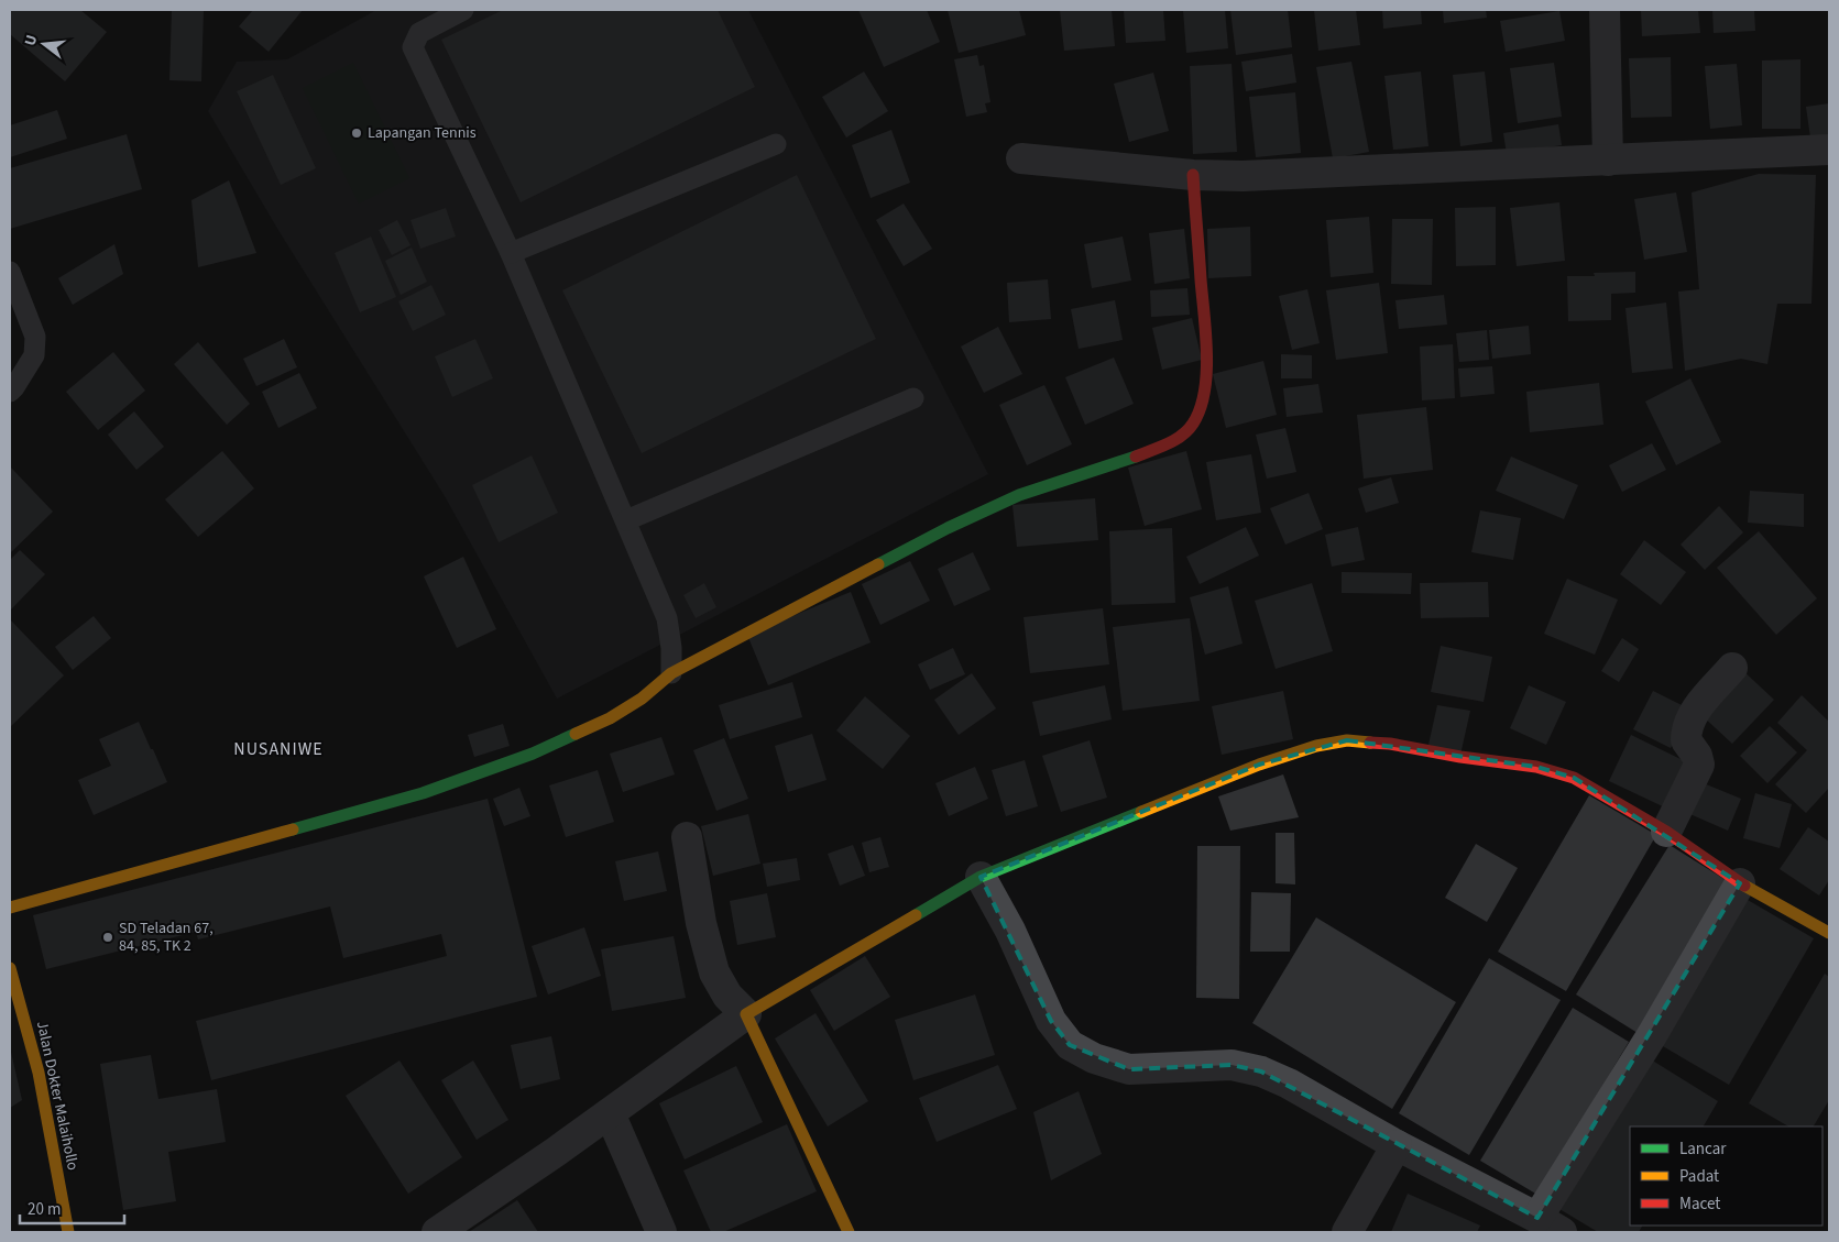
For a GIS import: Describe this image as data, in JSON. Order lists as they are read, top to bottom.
{
  "streets": {
    "street": ["Jalan Dokter Malaihollo"]
  },
  "districts": ["NUSANIWE"],
  "places": ["Lapangan Tennis", "SD Teladan 67, 84, 85, TK 2"],
  "legend": ["Lancar", "Padat", "Macet"],
  "scale_bar": "20 m",
  "north": "left"
}
